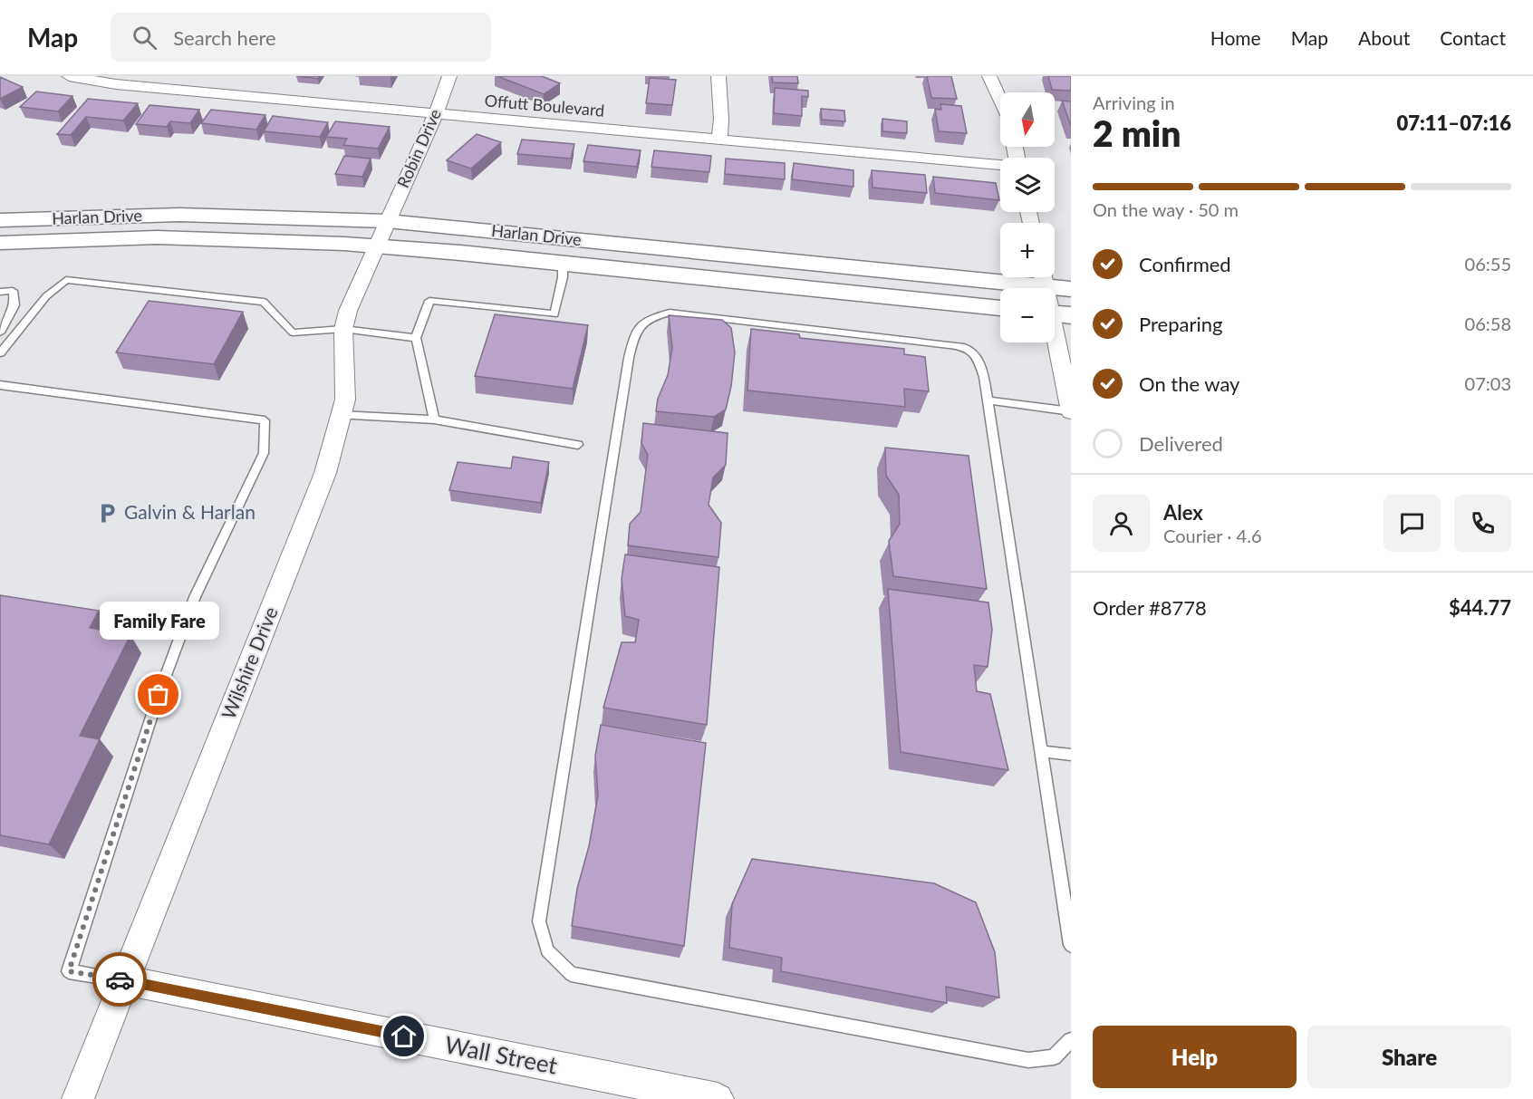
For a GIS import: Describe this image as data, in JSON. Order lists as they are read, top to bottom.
{
  "streets": {
    "main road": ["Harlan Drive"],
    "street": [
      "Offutt Boulevard",
      "Robin Drive",
      "Wilshire Drive",
      "Wall Street"
    ]
  },
  "crossings": [
    ["Offutt Boulevard", "Robin Drive"],
    ["Robin Drive", "Harlan Drive"],
    ["Robin Drive", "Wilshire Drive"],
    ["Harlan Drive", "Wilshire Drive"],
    ["Wilshire Drive", "Wall Street"]
  ],
  "places": {
    "parking": ["Galvin & Harlan"],
    "other": ["Family Fare"]
  },
  "north": "bottom",
  "page": {
    "header": "Map",
    "search": "Search here",
    "nav": [
      "Home",
      "Map",
      "About",
      "Contact"
    ],
    "heading": ["2 min", "Arriving in", "07:11–07:16"],
    "panel": [
      "Alex",
      "Courier · 4.6",
      "Order #8778",
      "$44.77"
    ],
    "map_buttons": ["+", "−"],
    "bar": "On the way · 50 m",
    "list": [
      ["Confirmed", "06:55"],
      ["Preparing", "06:58"],
      ["On the way", "07:03"],
      "Delivered"
    ],
    "bubble": "Family Fare",
    "buttons": ["Help", "Share"]
  }
}
